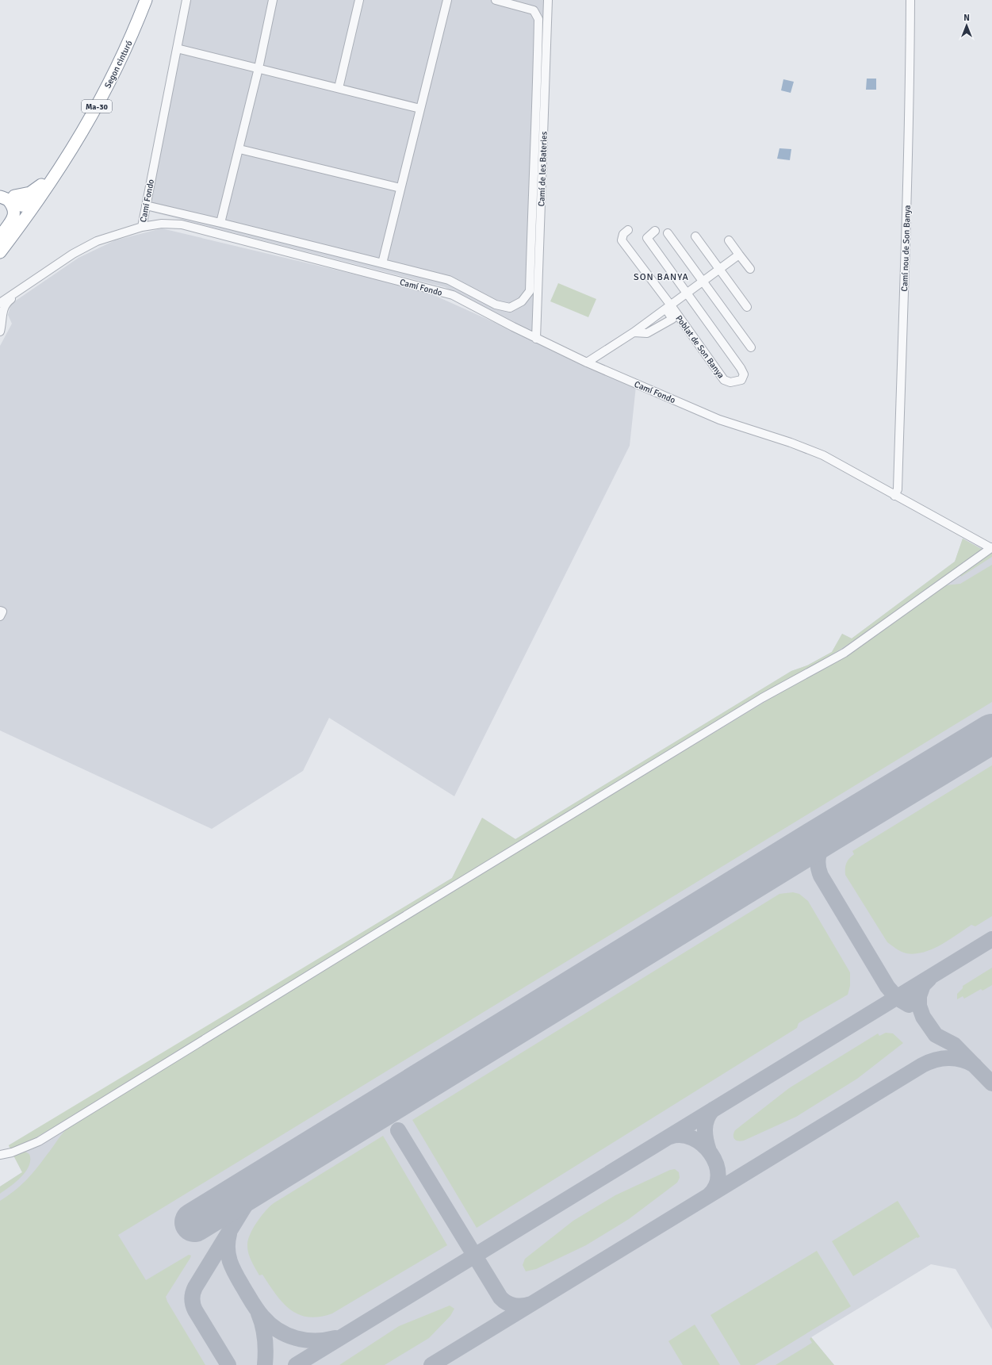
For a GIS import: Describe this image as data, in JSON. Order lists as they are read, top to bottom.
{
  "streets": {
    "highway": ["Segon cinturó", "Ma-30"],
    "street": [
      "Camí de les Bateries",
      "Camí Fondo",
      "Camí nou de Son Banya",
      "Poblat de Son Banya"
    ]
  },
  "crossings": [
    ["Camí de les Bateries", "Camí Fondo"],
    ["Camí Fondo", "Camí nou de Son Banya"],
    ["Camí Fondo", "Poblat de Son Banya"]
  ],
  "districts": ["SON BANYA"],
  "north": "top"
}
